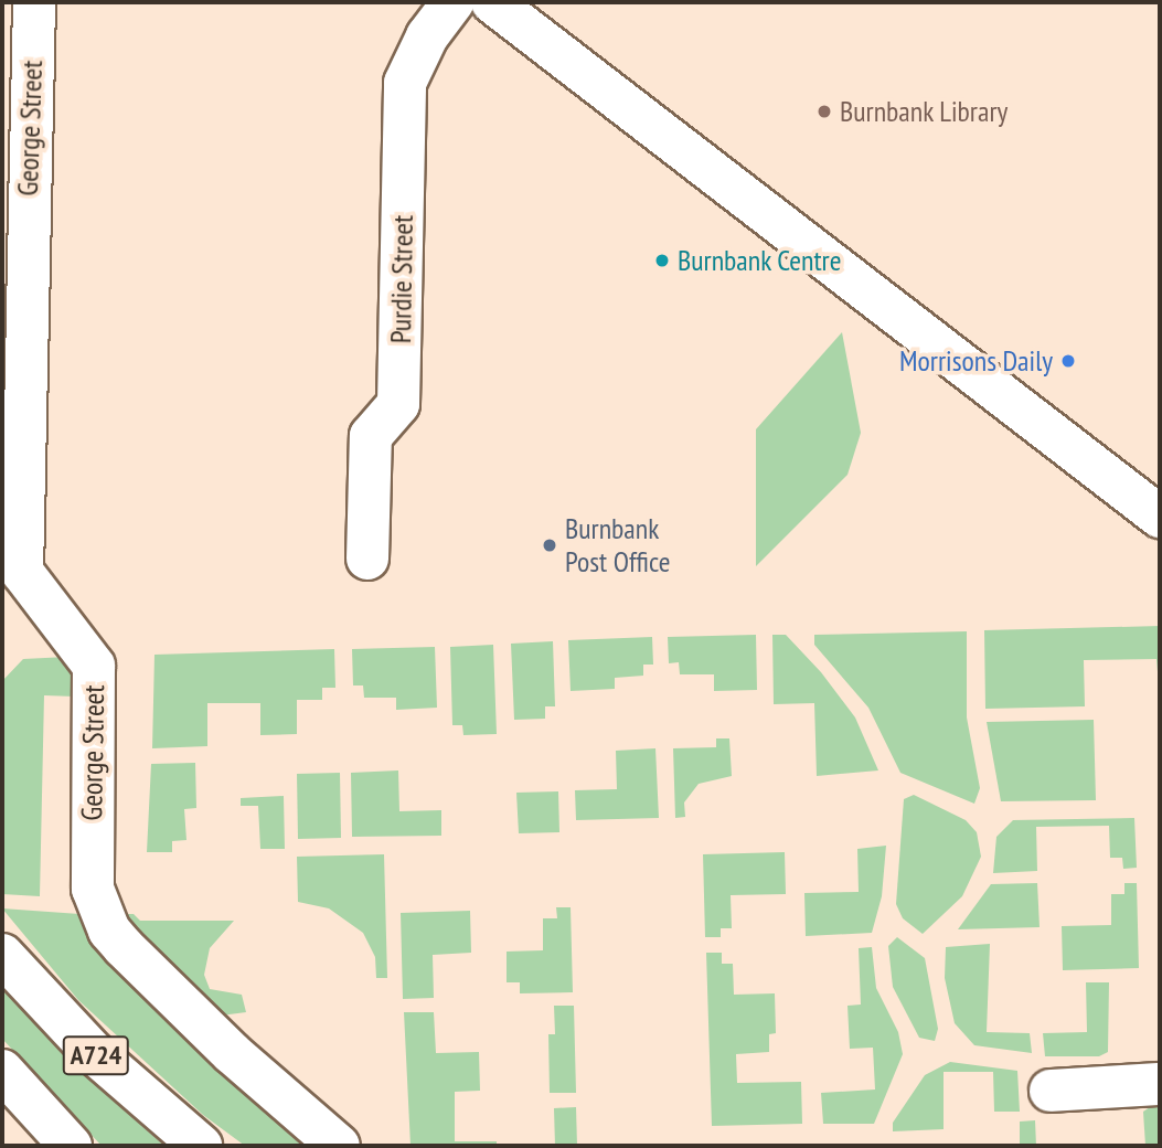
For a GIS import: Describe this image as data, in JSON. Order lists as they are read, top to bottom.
{
  "streets": {
    "street": ["George Street", "Purdie Street", "A724"]
  },
  "places": [
    "Burnbank Library",
    "Burnbank Centre",
    "Morrisons Daily",
    "Burnbank Post Office"
  ]
}
